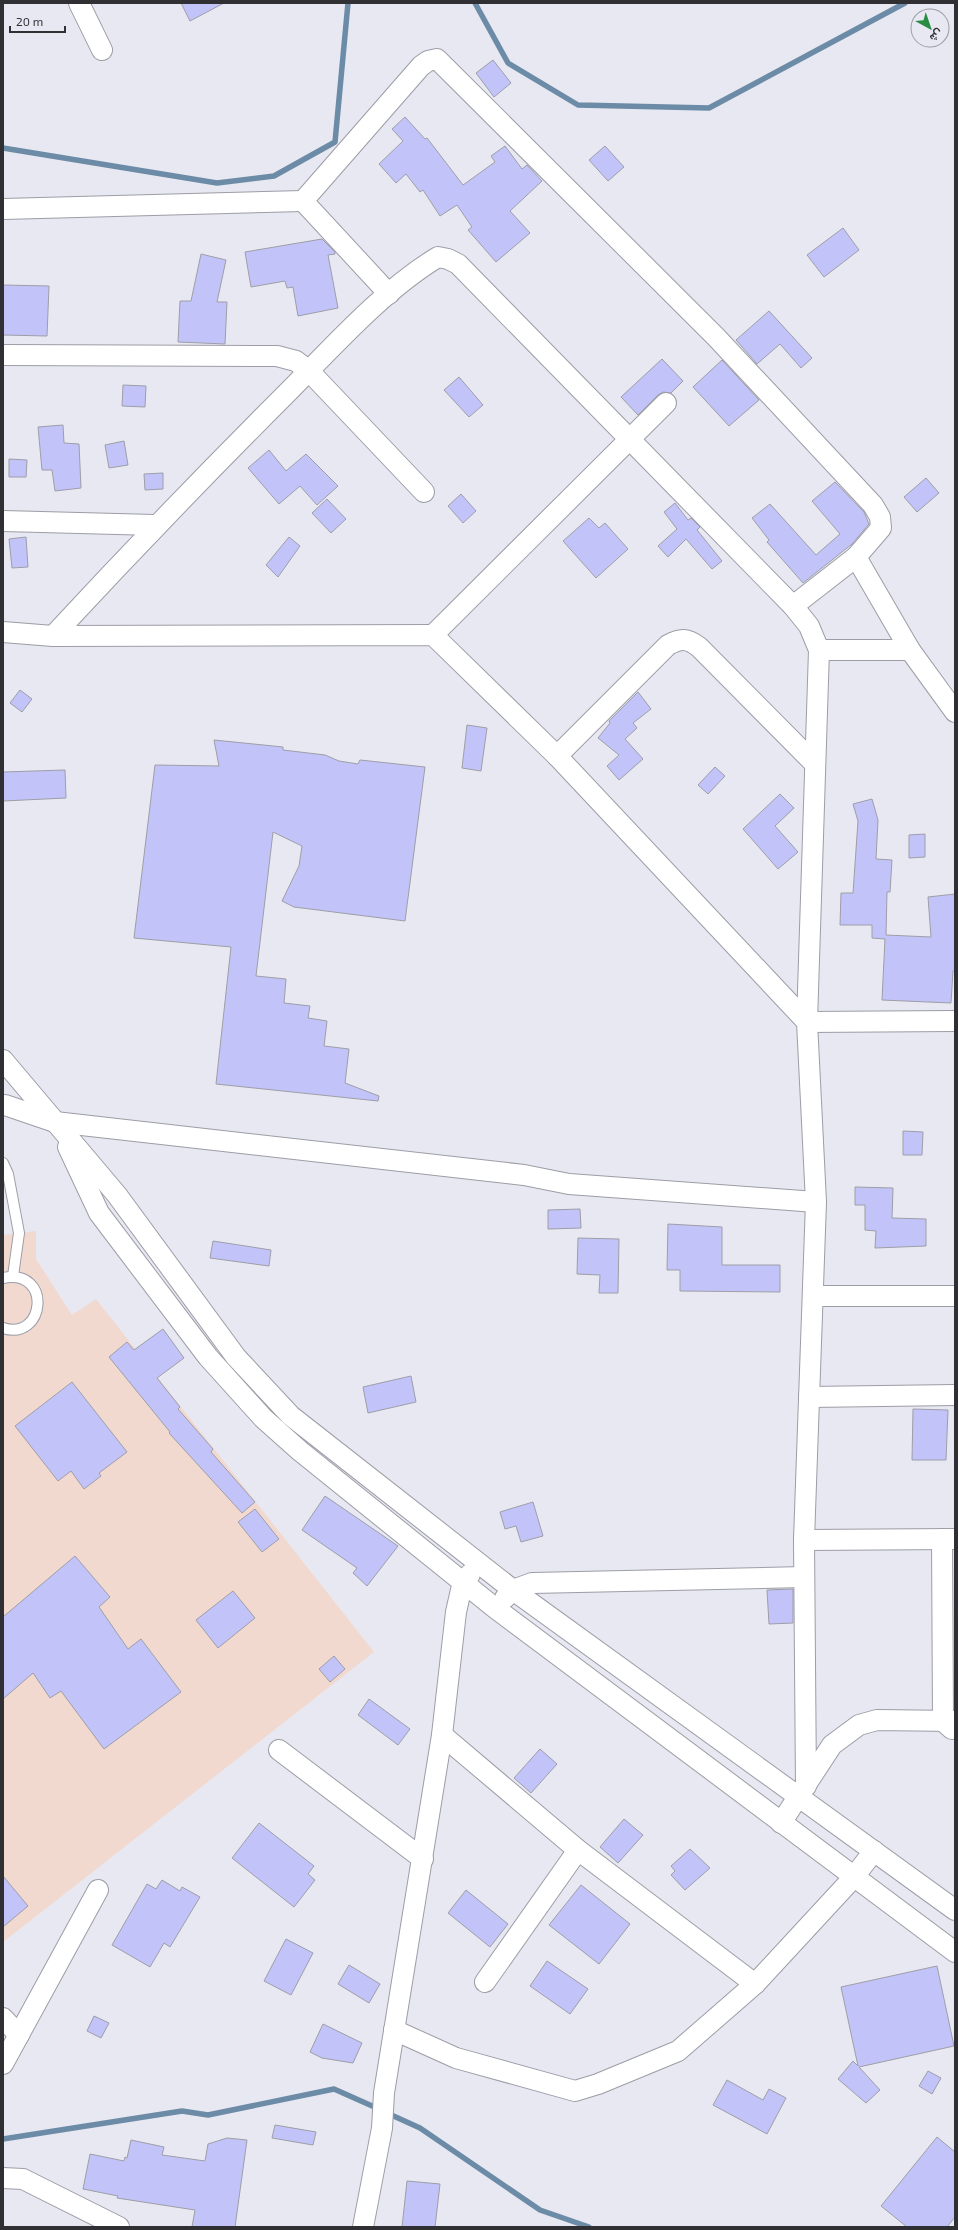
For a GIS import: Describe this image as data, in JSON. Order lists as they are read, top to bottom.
{
  "scale_bar": "20 m",
  "north": "bottom right"
}
